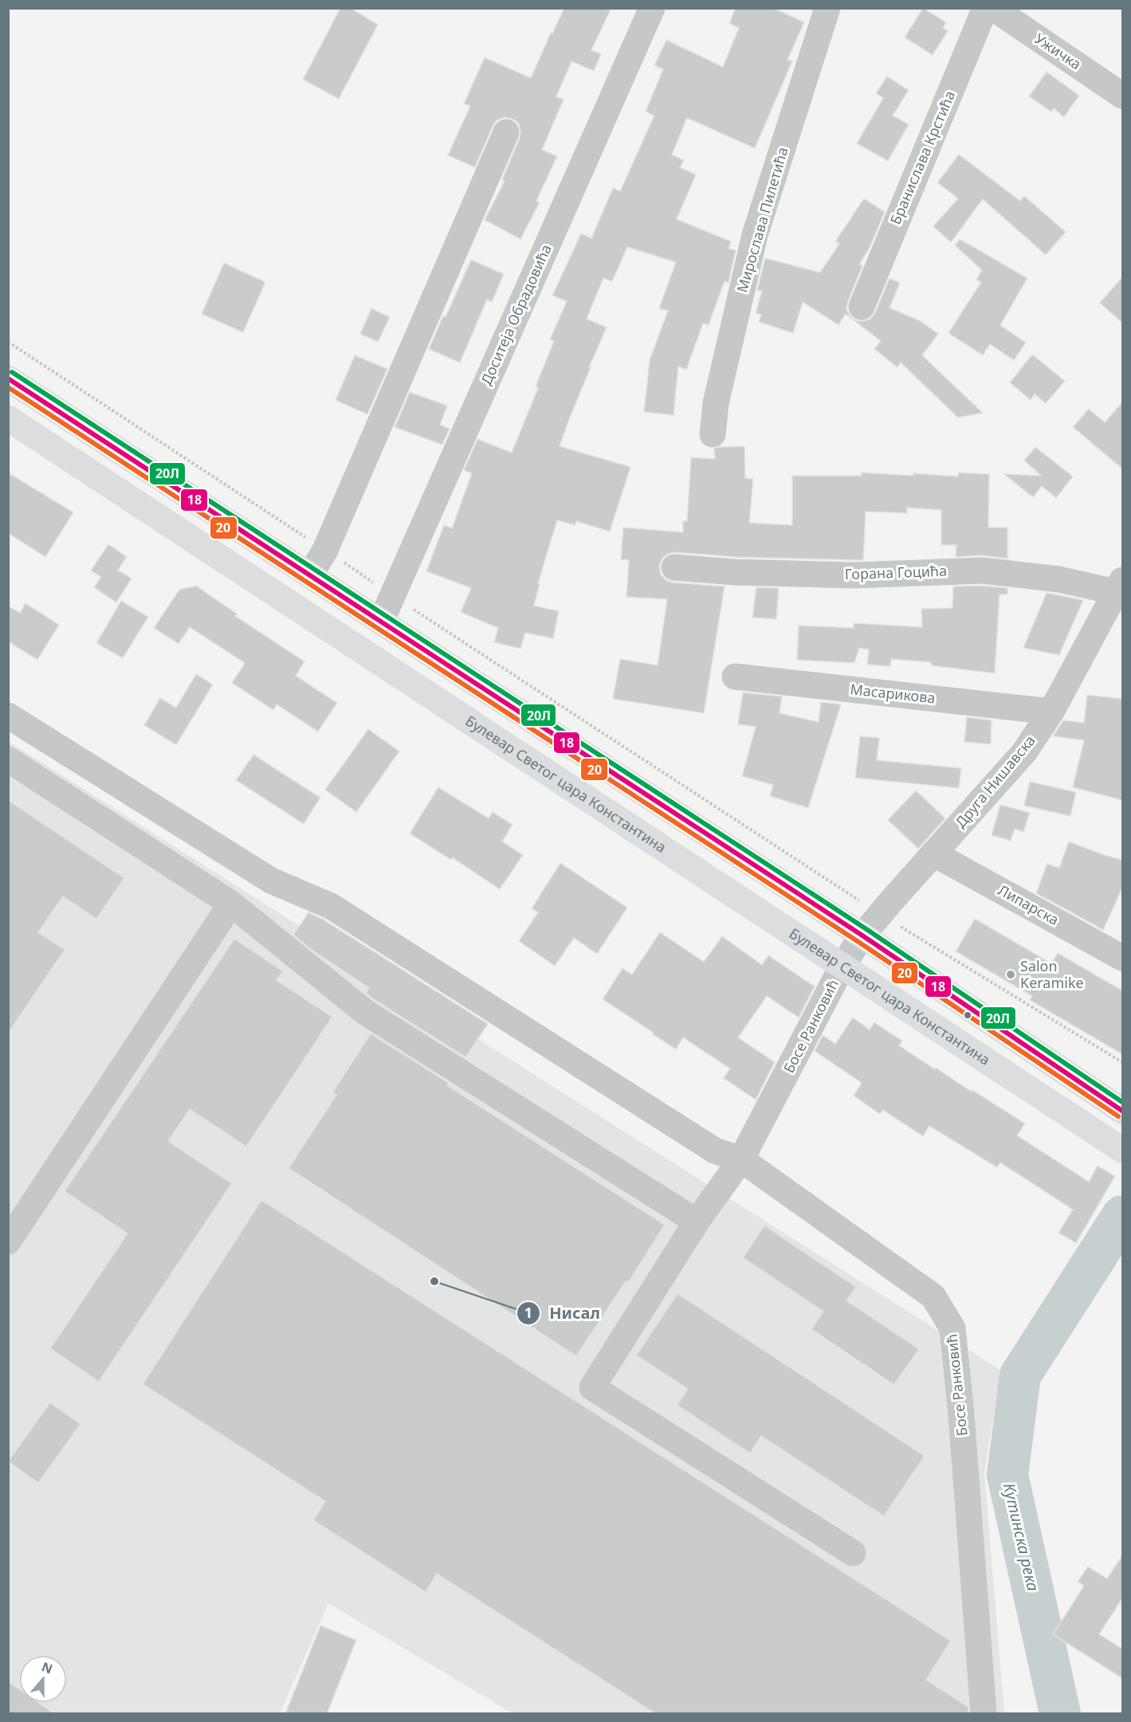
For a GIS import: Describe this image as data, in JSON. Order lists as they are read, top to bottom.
{
  "streets": {
    "main road": ["Булевар Светог цара Константина"],
    "street": [
      "Ужичка",
      "Бранислава Крстића",
      "Мирослава Пилетића",
      "Доситеја Обрадовића",
      "Горана Гоцића",
      "Масарикова",
      "Друга Нишавска",
      "Липарска",
      "Босе Ранковић"
    ]
  },
  "crossings": [
    ["Горана Гоцића", "Друга Нишавска"],
    ["Масарикова", "Друга Нишавска"],
    ["Друга Нишавска", "Булевар Светог цара Константина"],
    ["Друга Нишавска", "Липарска"],
    ["Друга Нишавска", "Босе Ранковић"],
    ["Булевар Светог цара Константина", "Босе Ранковић"]
  ],
  "water": ["Кутинска река"],
  "places": ["Salon Keramike", "Нисал"],
  "lines": ["transit line 20Л", "transit line 18", "transit line 20"],
  "north": "top"
}
